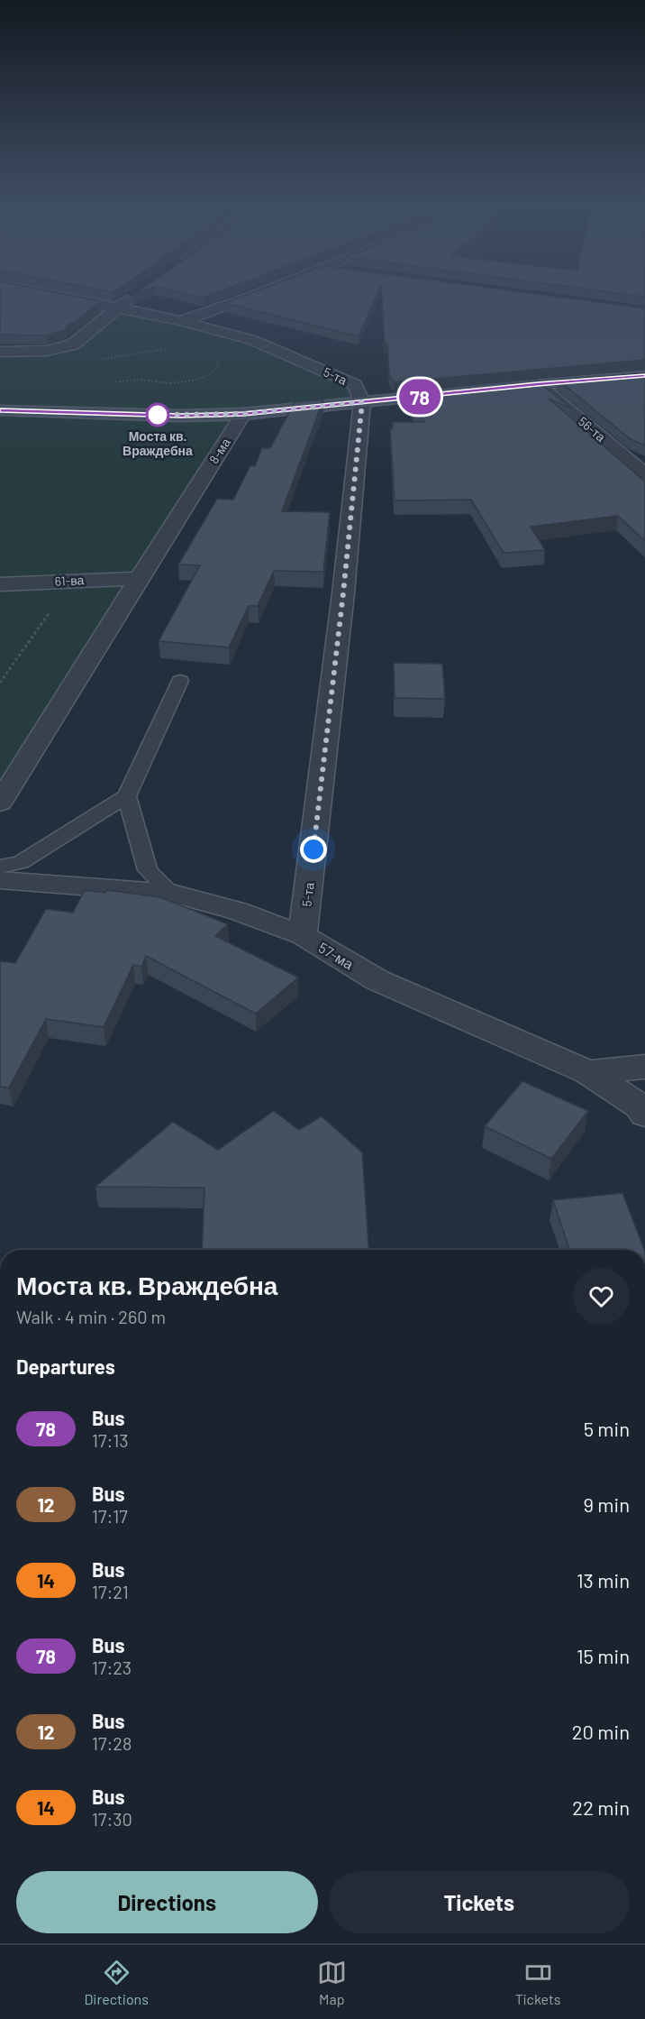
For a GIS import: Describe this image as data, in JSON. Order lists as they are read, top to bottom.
{
  "streets": {
    "street": [
      "5-та",
      "56-та",
      "8-ма",
      "61-ва",
      "57-ма"
    ]
  },
  "crossings": [
    ["5-та", "57-ма"],
    ["8-ма", "61-ва"]
  ],
  "places": ["Моста кв. Враждебна"],
  "lines": ["bus line 78"],
  "page": {
    "on_map": "78",
    "heading": [
      ["Моста кв. Враждебна", "Walk · 4 min · 260 m"],
      "Departures"
    ],
    "list": [
      {
        "mark": "78",
        "name": "Bus",
        "note": "17:13",
        "value": "5 min"
      },
      {
        "mark": "12",
        "name": "Bus",
        "note": "17:17",
        "value": "9 min"
      },
      {
        "mark": "14",
        "name": "Bus",
        "note": "17:21",
        "value": "13 min"
      },
      {
        "mark": "78",
        "name": "Bus",
        "note": "17:23",
        "value": "15 min"
      },
      {
        "mark": "12",
        "name": "Bus",
        "note": "17:28",
        "value": "20 min"
      },
      {
        "mark": "14",
        "name": "Bus",
        "note": "17:30",
        "value": "22 min"
      }
    ],
    "buttons": ["Directions", "Tickets"],
    "tabs": ["Directions", "Map", "Tickets"]
  }
}
